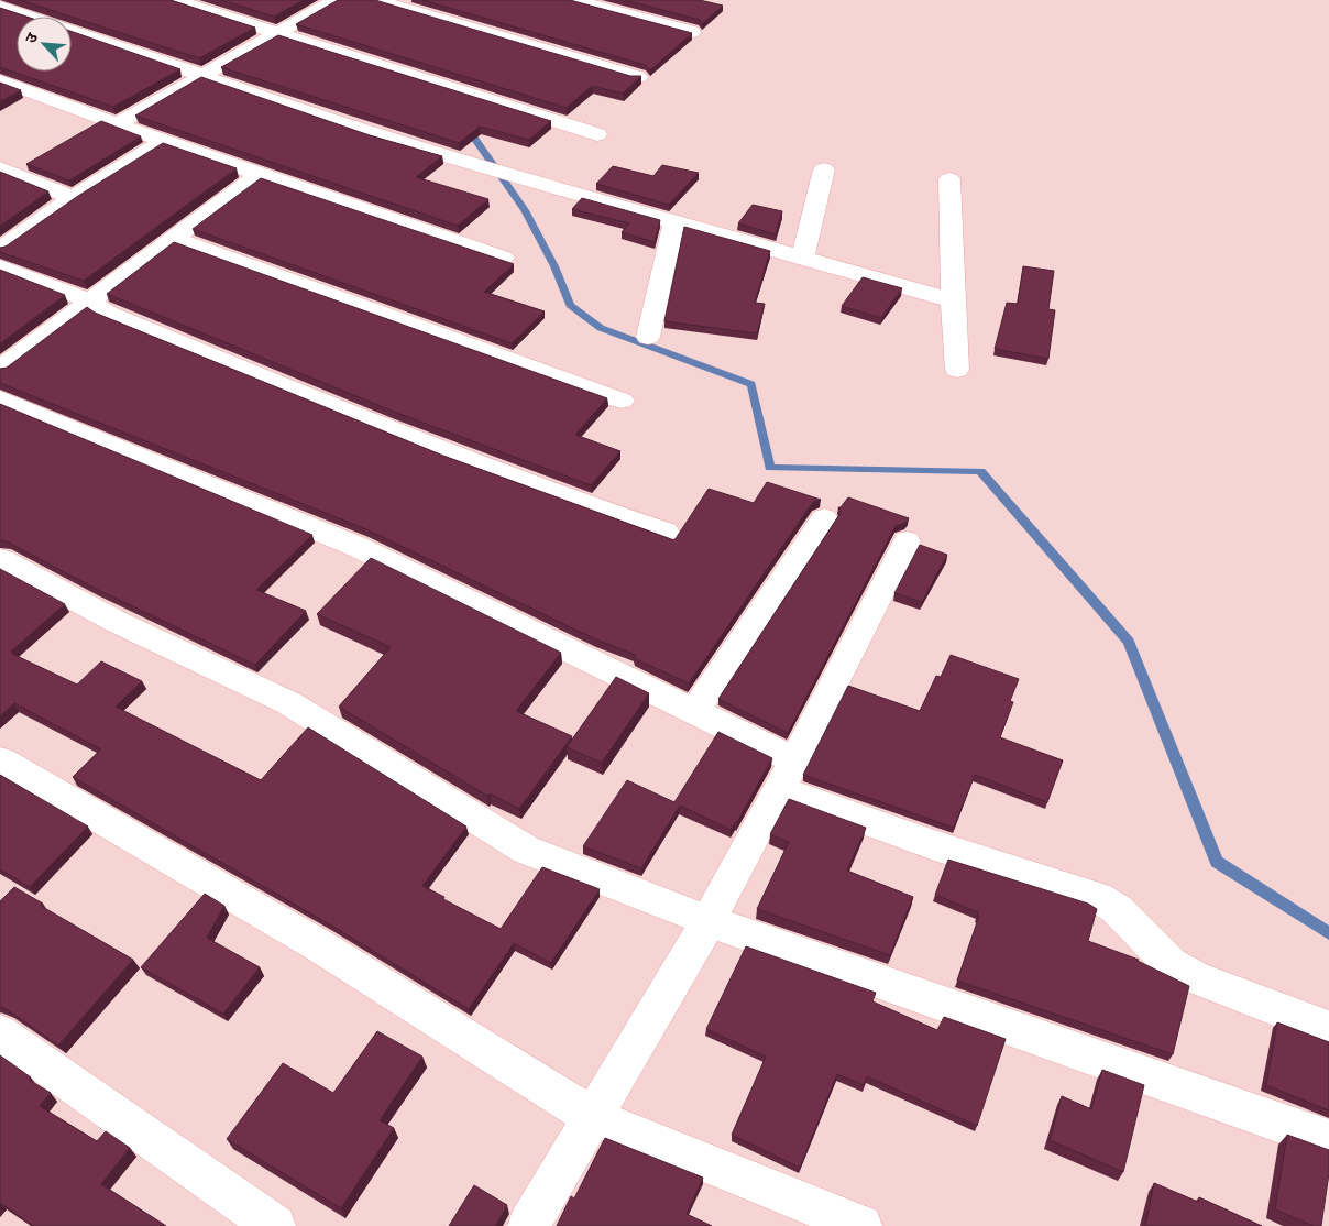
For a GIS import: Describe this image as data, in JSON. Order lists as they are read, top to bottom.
{
  "north": "top left"
}
